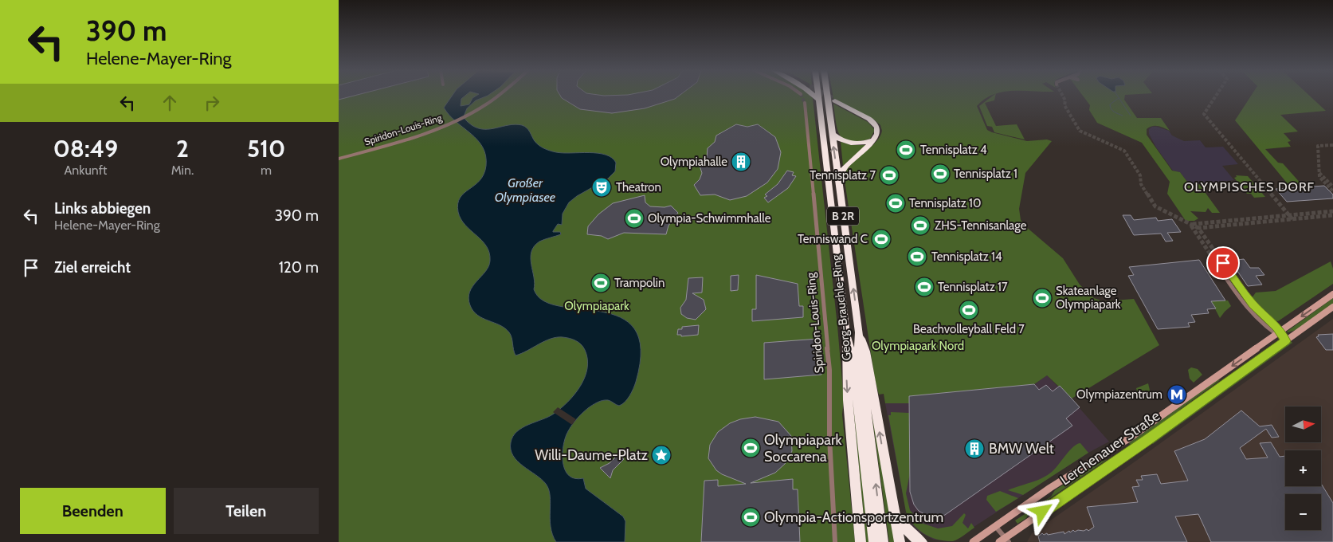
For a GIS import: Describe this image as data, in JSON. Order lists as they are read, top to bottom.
{
  "streets": {
    "highway": ["B 2R", "Georg-Brauchle-Ring"],
    "main road": ["Lerchenauer Straße"],
    "street": ["Spiridon-Louis-Ring"]
  },
  "districts": ["OLYMPISCHES DORF"],
  "water": ["Großer Olympiasee"],
  "parks": ["Olympiapark", "Olympiapark Nord"],
  "places": {
    "sports": [
      "Tennisplatz 4",
      "Tennisplatz 1",
      "Tennisplatz 7",
      "Tennisplatz 10",
      "Olympia-Schwimmhalle",
      "ZHS-Tennisanlage",
      "Tenniswand C",
      "Tennisplatz 14",
      "Trampolin",
      "Tennisplatz 17",
      "Skateanlage Olympiapark",
      "Beachvolleyball Feld 7",
      "Olympiapark Soccarena",
      "Olympia-Actionsportzentrum"
    ],
    "building": ["Olympiahalle", "BMW Welt"],
    "theatre": ["Theatron"],
    "metro station": ["Olympiazentrum"],
    "place": ["Willi-Daume-Platz"]
  },
  "north": "right",
  "page": {
    "turn": ["390 m", "Helene-Mayer-Ring"],
    "eta": [
      "08:49",
      "Ankunft",
      "2",
      "Min.",
      "510",
      "m"
    ],
    "list": [
      {
        "name": "Links abbiegen",
        "note": "Helene-Mayer-Ring",
        "value": "390 m"
      },
      {
        "name": "Ziel erreicht",
        "value": "120 m"
      }
    ],
    "map_buttons": ["+", "−"],
    "buttons": ["Beenden", "Teilen"]
  }
}
